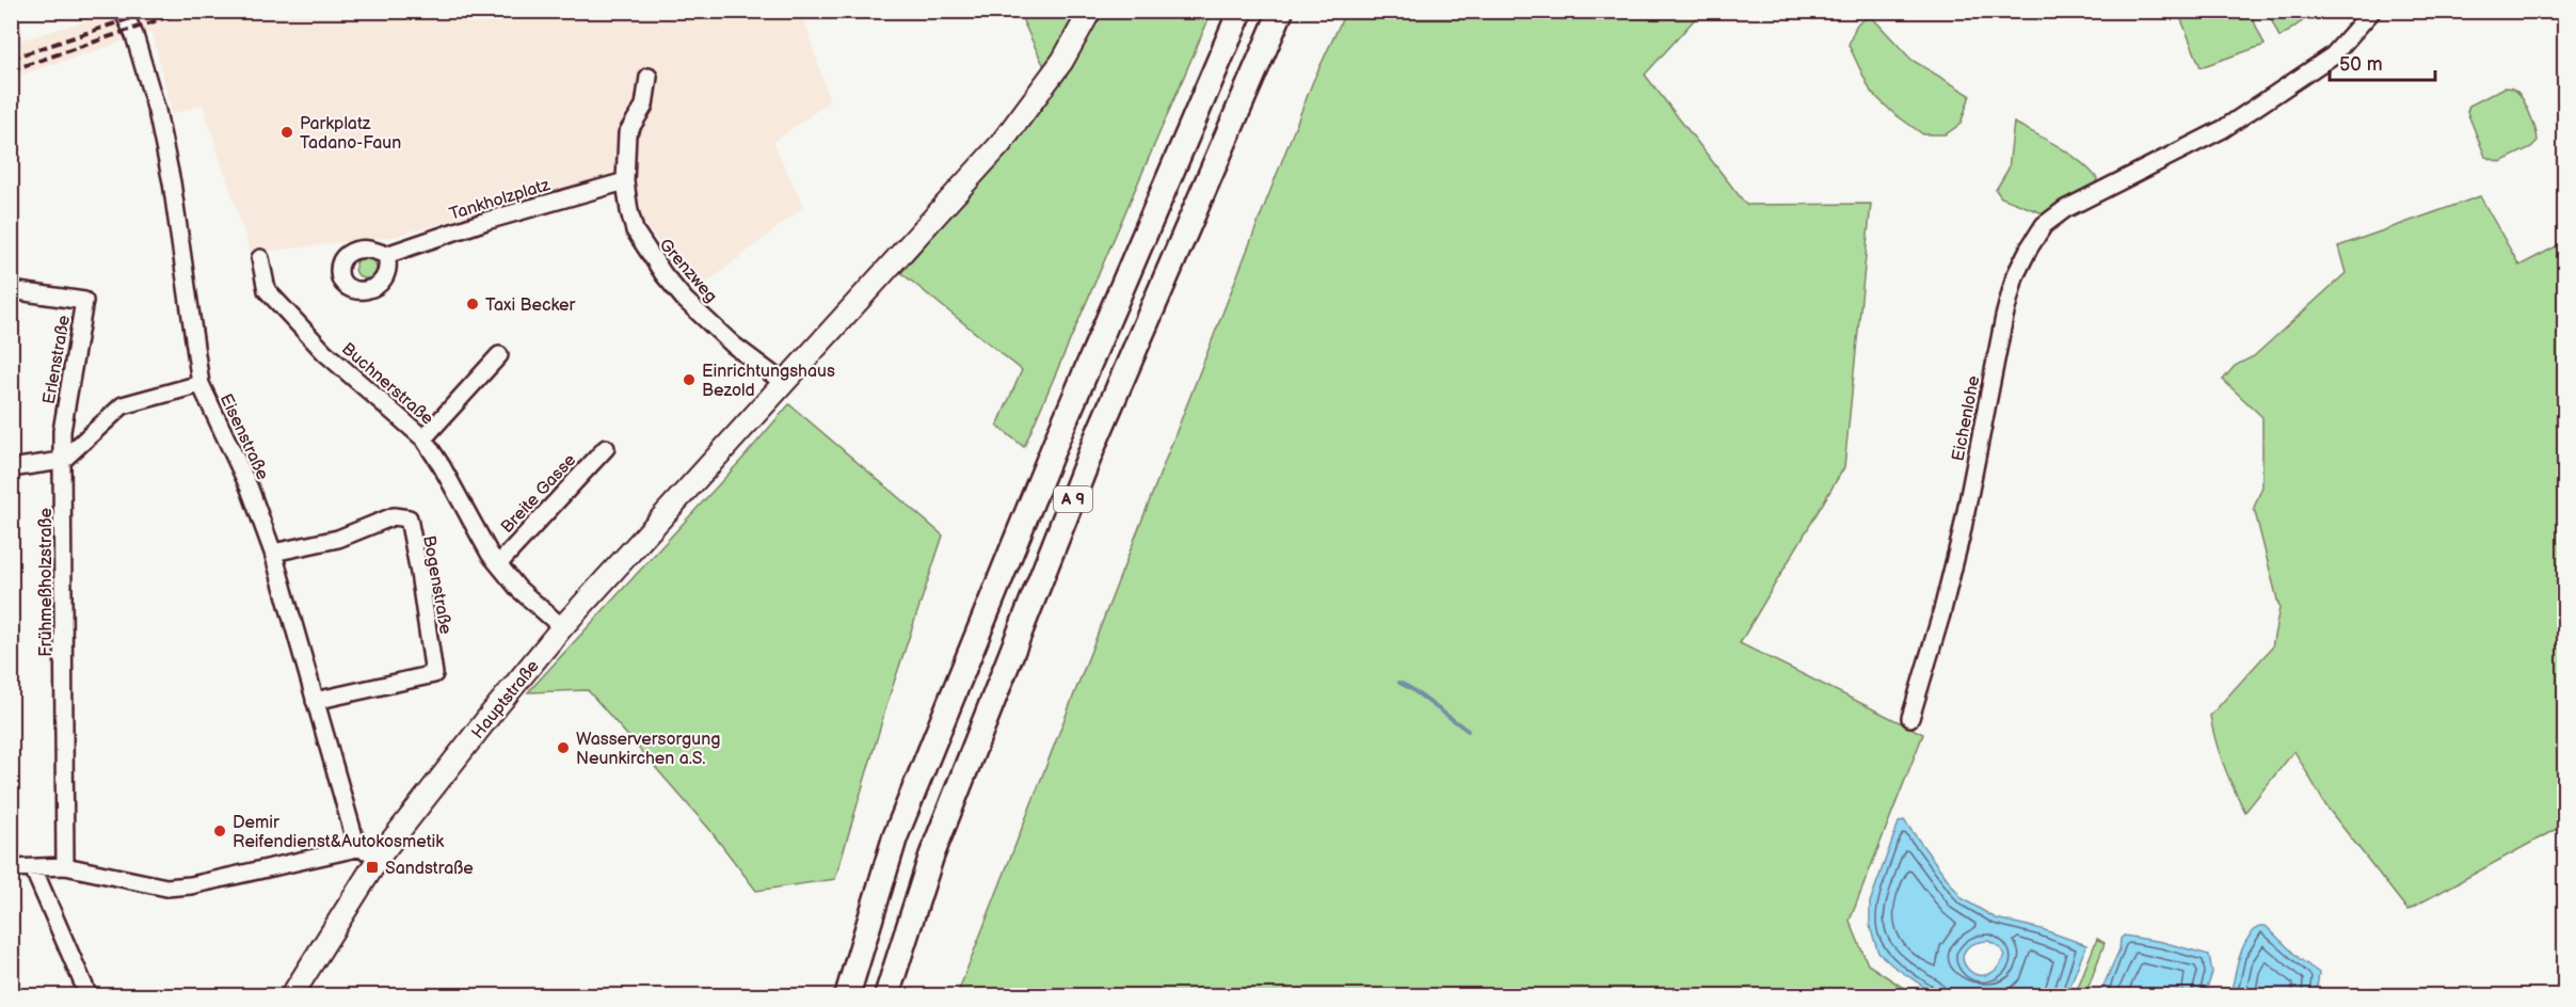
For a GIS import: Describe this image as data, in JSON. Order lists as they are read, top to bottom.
{
  "streets": {
    "highway": ["A 9"],
    "main road": ["Hauptstraße"],
    "street": [
      "Tankholzplatz",
      "Grenzweg",
      "Erlenstraße",
      "Buchnerstraße",
      "Eichenlohe",
      "Eisenstraße",
      "Breite Gasse",
      "Frühmeßholzstraße",
      "Bogenstraße"
    ]
  },
  "crossings": [
    ["Tankholzplatz", "Grenzweg"],
    ["Grenzweg", "Hauptstraße"],
    ["Erlenstraße", "Frühmeßholzstraße"],
    ["Buchnerstraße", "Breite Gasse"],
    ["Buchnerstraße", "Hauptstraße"],
    ["Eisenstraße", "Bogenstraße"]
  ],
  "places": {
    "other": [
      "Parkplatz Tadano-Faun",
      "Taxi Becker",
      "Einrichtungshaus Bezold",
      "Wasserversorgung Neunkirchen a.S.",
      "Demir Reifendienst&Autokosmetik"
    ],
    "transit": ["Sandstraße"]
  },
  "scale_bar": "50 m"
}
